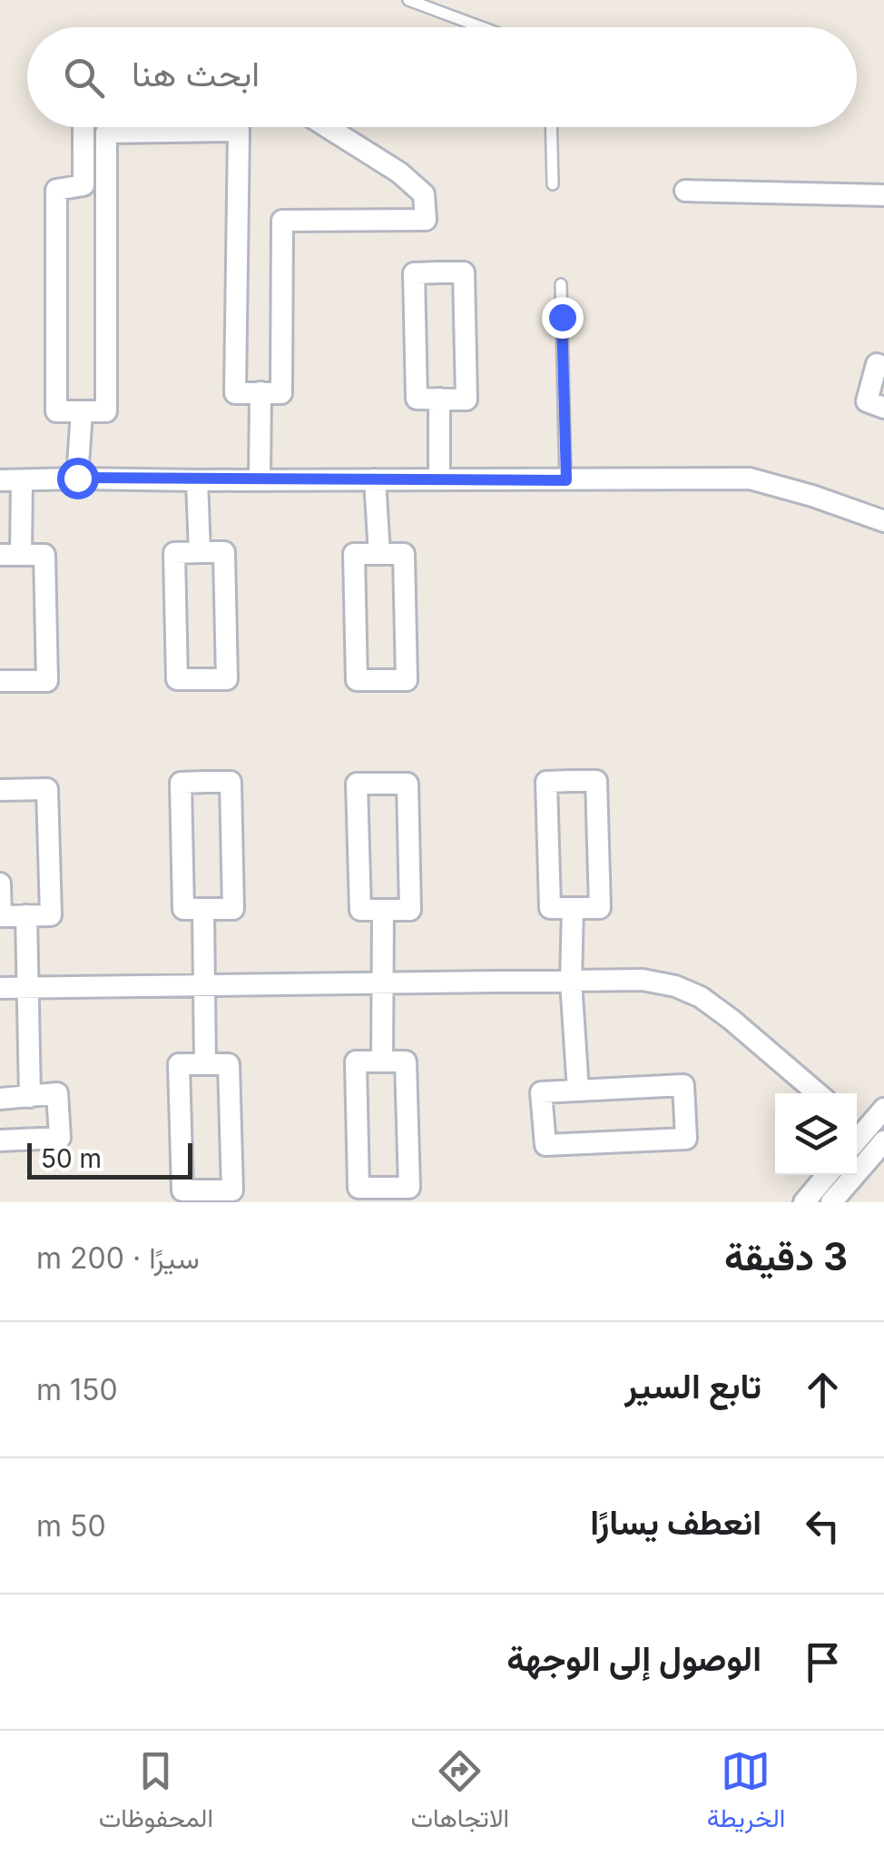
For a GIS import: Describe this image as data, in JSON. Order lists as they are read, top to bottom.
{
  "scale_bar": "50 m",
  "page": {
    "search": "ابحث هنا",
    "scale": "50 m",
    "heading": ["3 دقيقة", "سيرًا · 200 m"],
    "list": [
      ["تابع السير", "150 m"],
      ["انعطف يسارًا", "50 m"],
      "الوصول إلى الوجهة"
    ],
    "nav": ["الخريطة", "الاتجاهات", "المحفوظات"]
  }
}
